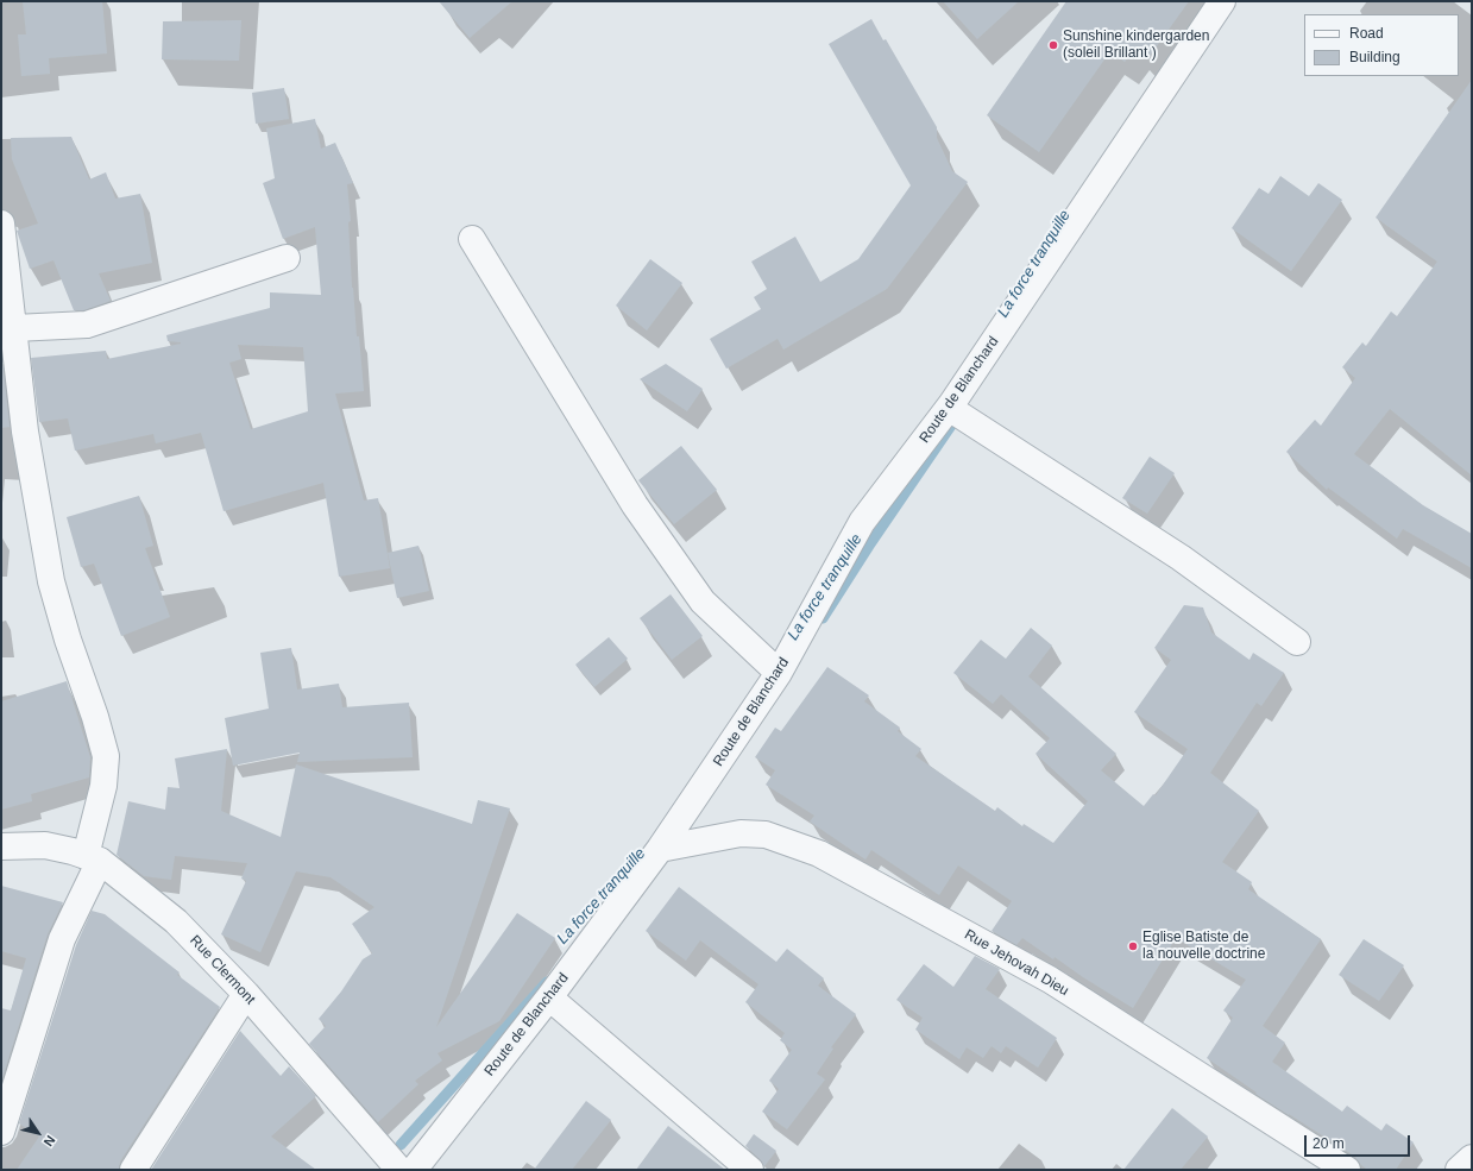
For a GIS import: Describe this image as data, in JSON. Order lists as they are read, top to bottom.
{
  "streets": {
    "street": ["Route de Blanchard", "Rue Jehovah Dieu", "Rue Clermont"]
  },
  "crossings": [
    ["Route de Blanchard", "Rue Jehovah Dieu"]
  ],
  "water": ["La force tranquille"],
  "places": ["Sunshine kindergarden (soleil Brillant )", "Eglise Batiste de la nouvelle doctrine"],
  "legend": ["Road", "Building"],
  "scale_bar": "20 m",
  "north": "bottom right"
}
